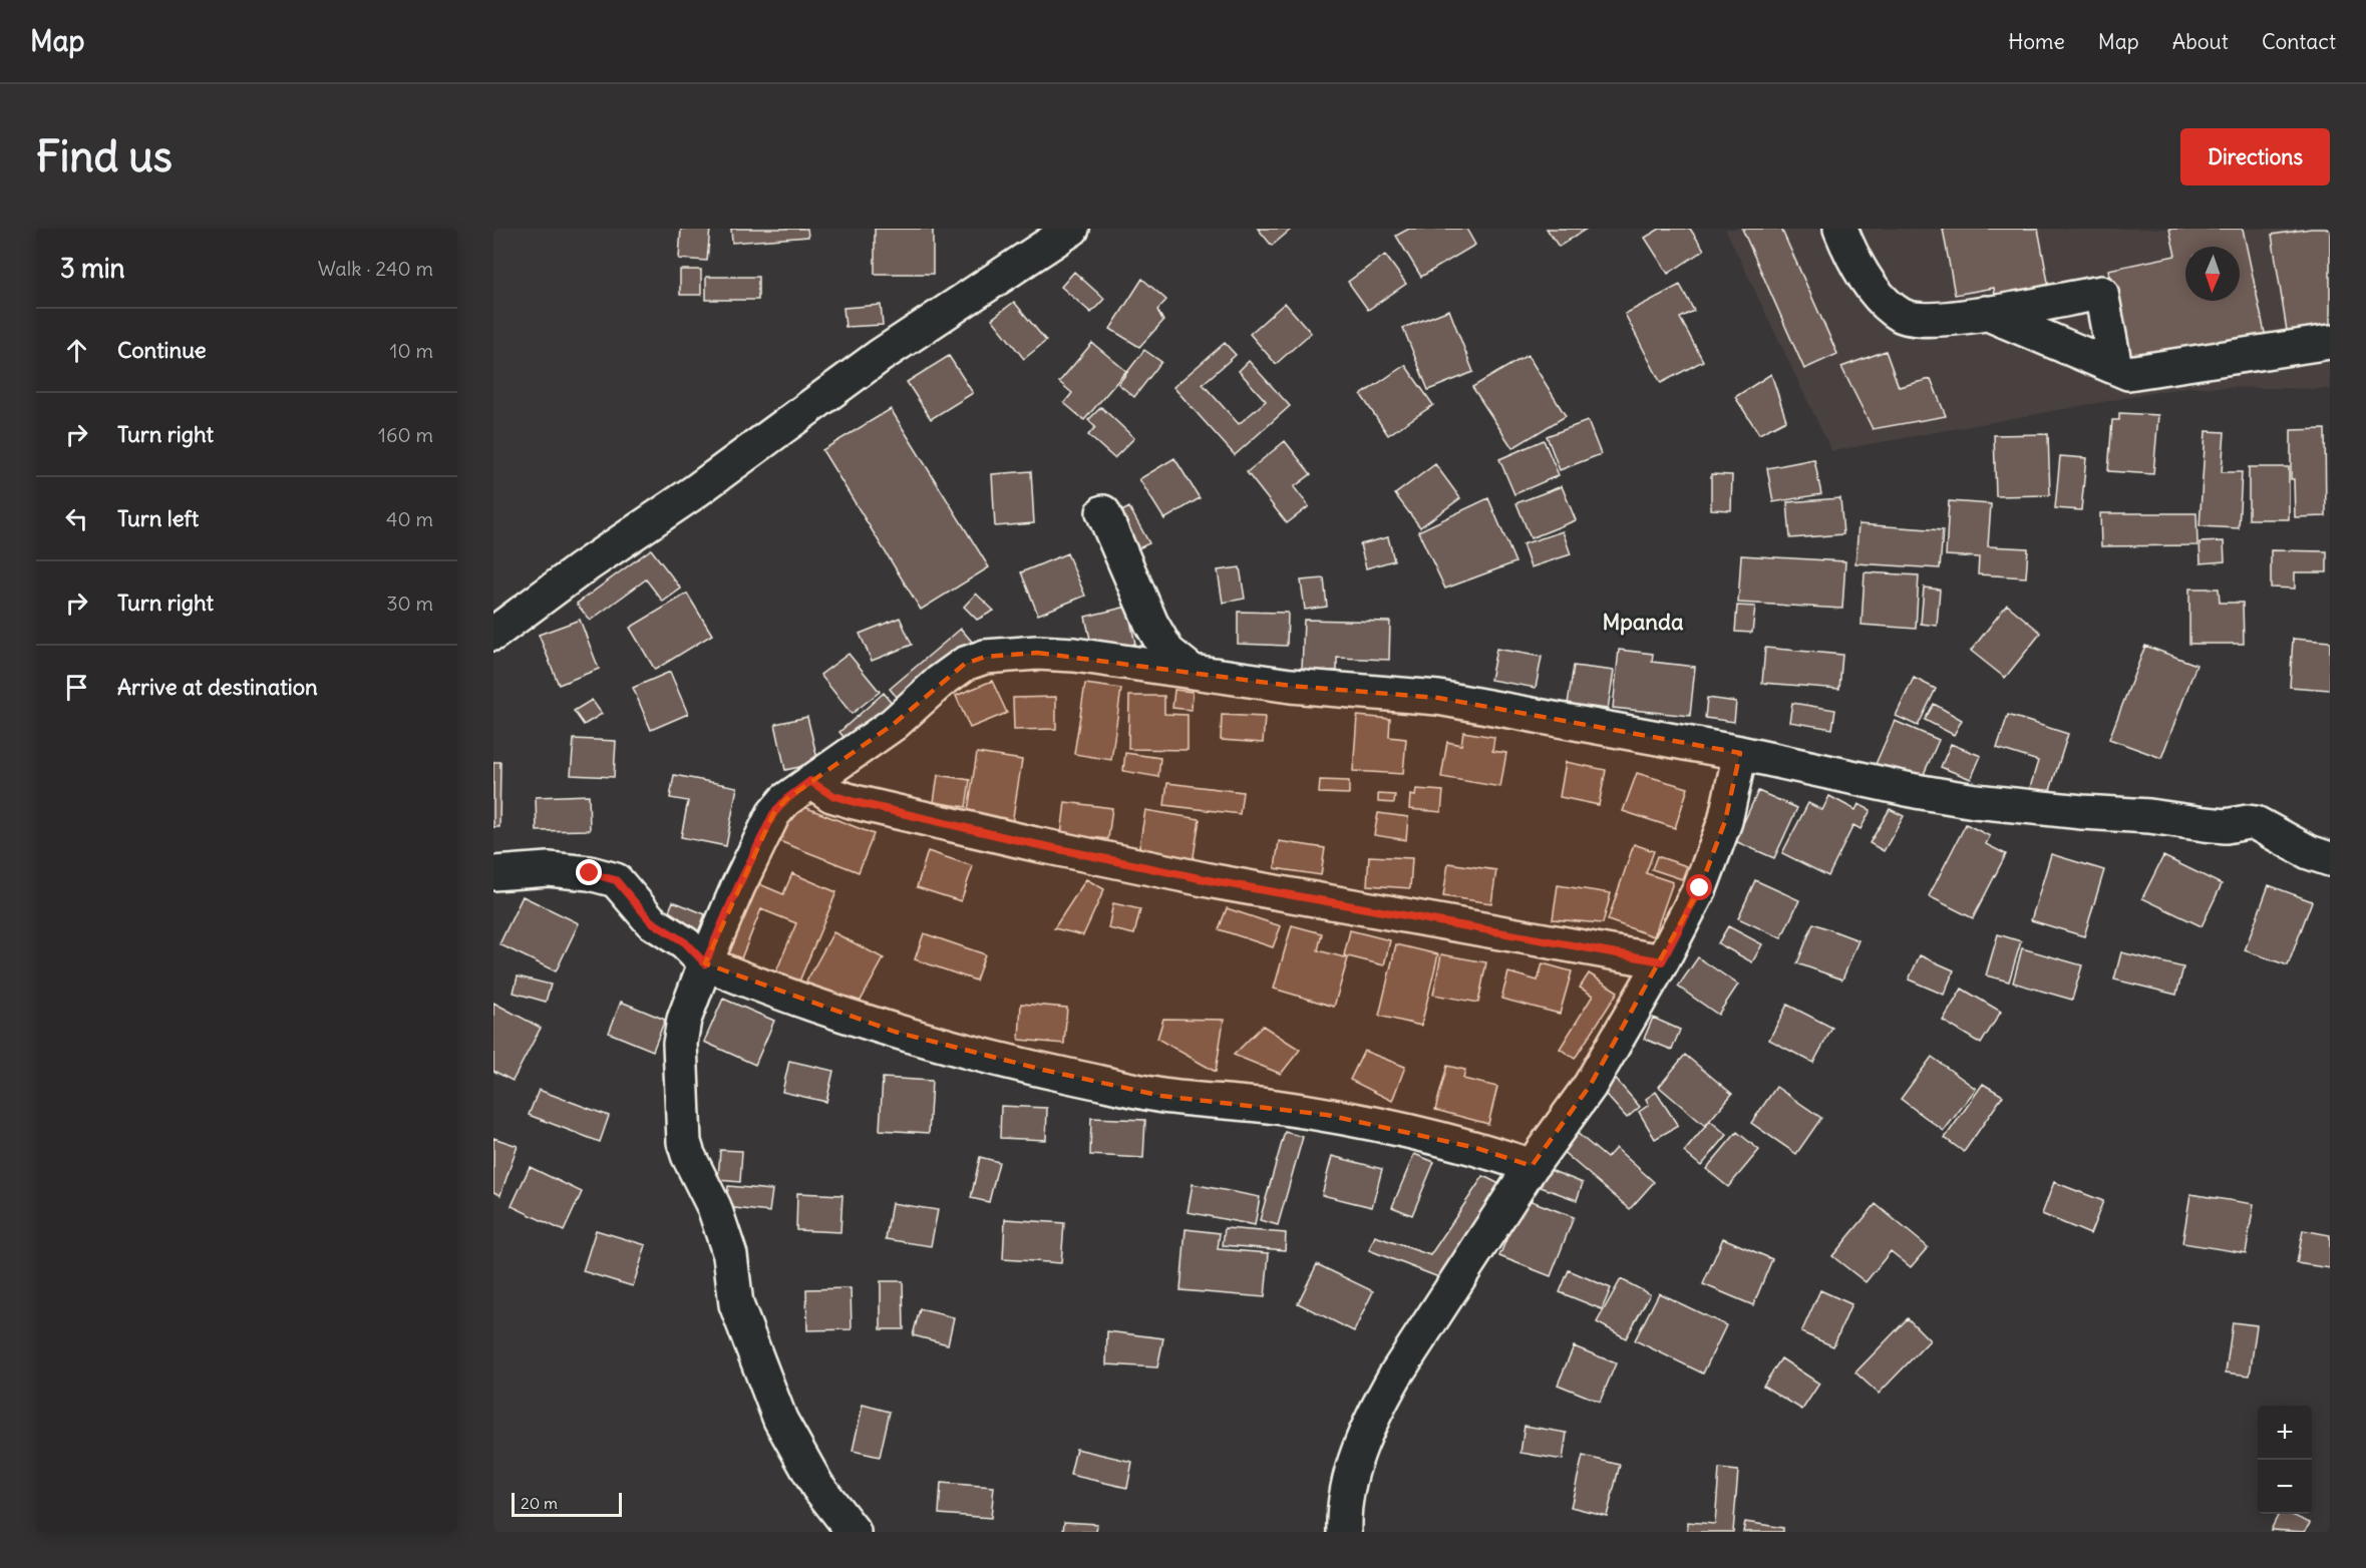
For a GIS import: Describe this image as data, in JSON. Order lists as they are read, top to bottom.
{
  "districts": ["Mpanda"],
  "scale_bar": "20 m",
  "north": "bottom",
  "page": {
    "header": "Map",
    "nav": [
      "Home",
      "Map",
      "About",
      "Contact"
    ],
    "buttons": "Directions",
    "title": "Find us",
    "heading": ["3 min", "Walk · 240 m"],
    "list": [
      ["Continue", "10 m"],
      ["Turn right", "160 m"],
      ["Turn left", "40 m"],
      ["Turn right", "30 m"],
      "Arrive at destination"
    ],
    "map_buttons": ["+", "−"],
    "scale": "20 m"
  }
}
